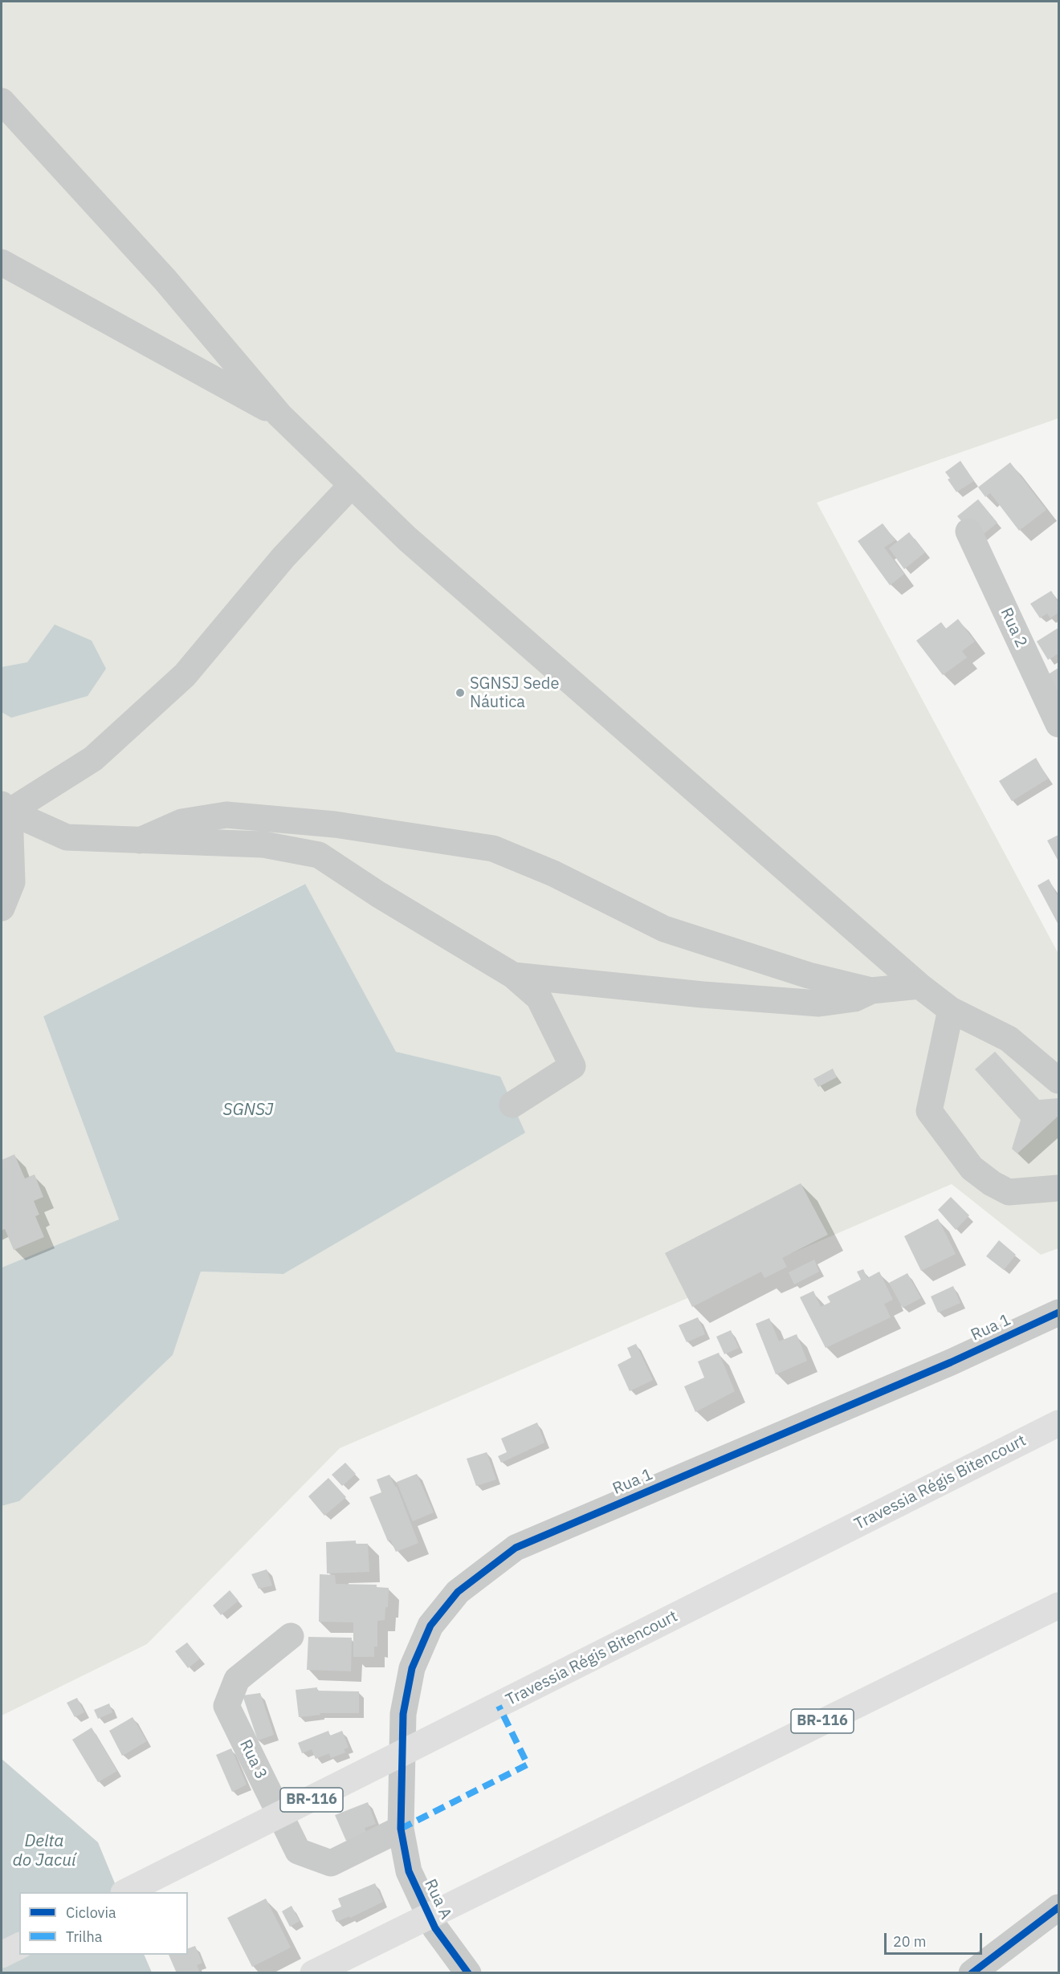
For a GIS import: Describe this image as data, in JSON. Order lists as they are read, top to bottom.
{
  "streets": {
    "highway": ["Travessia Régis Bitencourt", "BR-116"],
    "street": [
      "Rua 2",
      "Rua 1",
      "Rua 3",
      "Rua A"
    ]
  },
  "crossings": [
    ["Rua 1", "Rua 3"],
    ["Rua 1", "Rua A"],
    ["Rua 3", "Rua A"]
  ],
  "water": ["SGNSJ", "Delta do Jacuí"],
  "places": ["SGNSJ Sede Náutica"],
  "legend": ["Ciclovia", "Trilha"],
  "scale_bar": "20 m"
}
